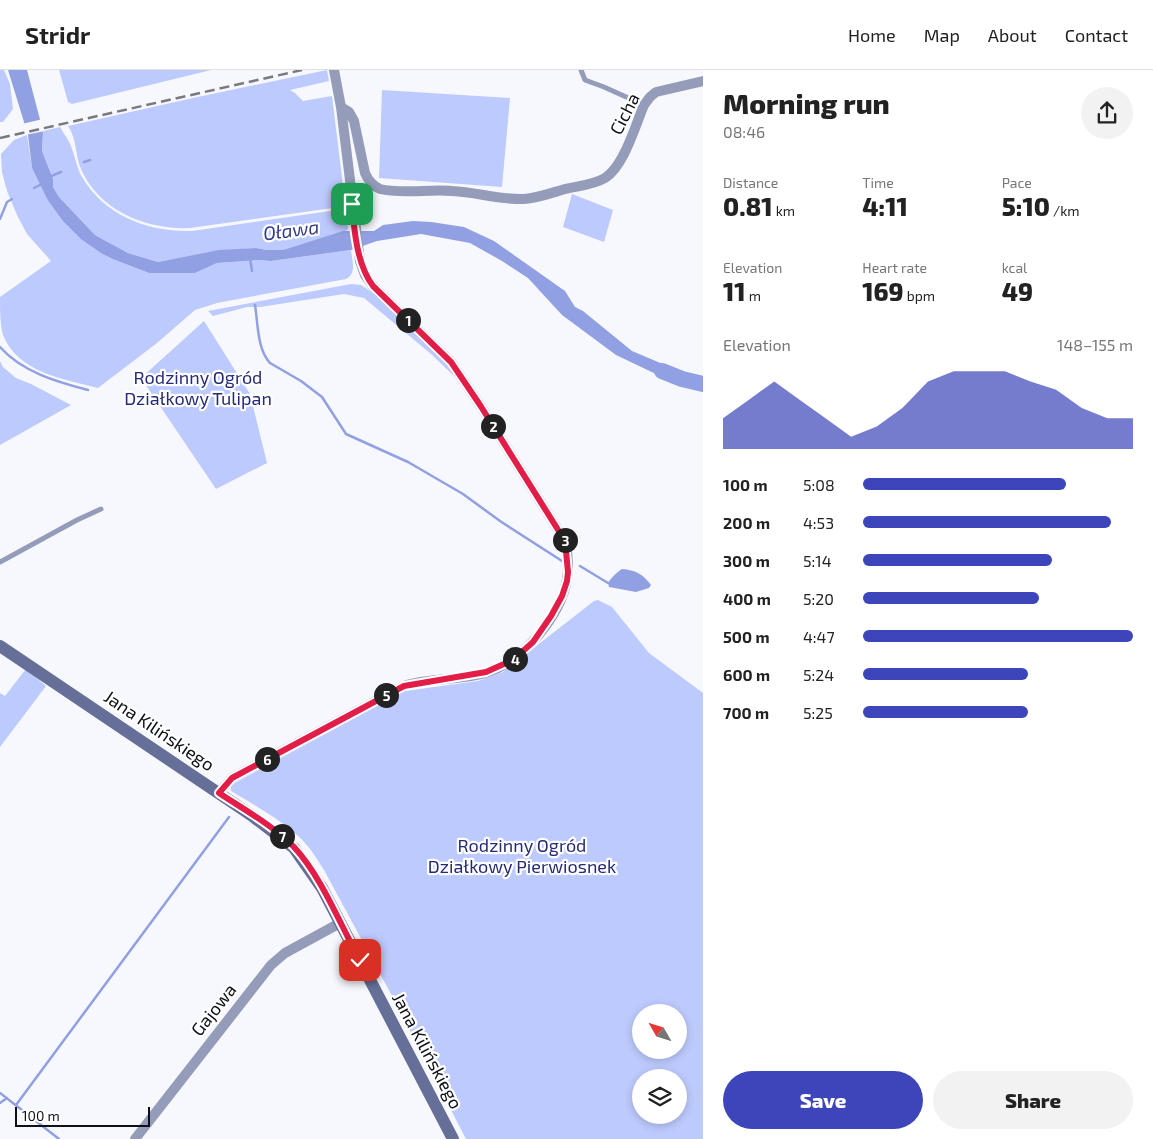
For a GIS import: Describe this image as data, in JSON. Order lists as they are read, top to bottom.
{
  "streets": {
    "street": ["Cicha", "Jana Kilińskiego", "Gajowa"]
  },
  "crossings": [
    ["Jana Kilińskiego", "Gajowa"]
  ],
  "water": ["Oława"],
  "parks": ["Rodzinny Ogród Działkowy Tulipan", "Rodzinny Ogród Działkowy Pierwiosnek"],
  "scale_bar": "100 m",
  "north": "top left",
  "page": {
    "header": "Stridr",
    "nav": [
      "Home",
      "Map",
      "About",
      "Contact"
    ],
    "heading": ["Morning run", "08:46"],
    "stats": [
      ["Distance", "0.81 km"],
      ["Time", "4:11"],
      ["Pace", "5:10 /km"],
      ["Elevation", "11 m"],
      ["Heart rate", "169 bpm"],
      ["kcal", "49"]
    ],
    "pins": [
      "1",
      "2",
      "3",
      "4",
      "5",
      "6",
      "7"
    ],
    "chart": ["Elevation", "148–155 m"],
    "list": [
      {
        "name": "100 m",
        "note": "5:08"
      },
      {
        "name": "200 m",
        "note": "4:53"
      },
      {
        "name": "300 m",
        "note": "5:14"
      },
      {
        "name": "400 m",
        "note": "5:20"
      },
      {
        "name": "500 m",
        "note": "4:47"
      },
      {
        "name": "600 m",
        "note": "5:24"
      },
      {
        "name": "700 m",
        "note": "5:25"
      }
    ],
    "buttons": ["Save", "Share"],
    "scale": "100 m"
  }
}
